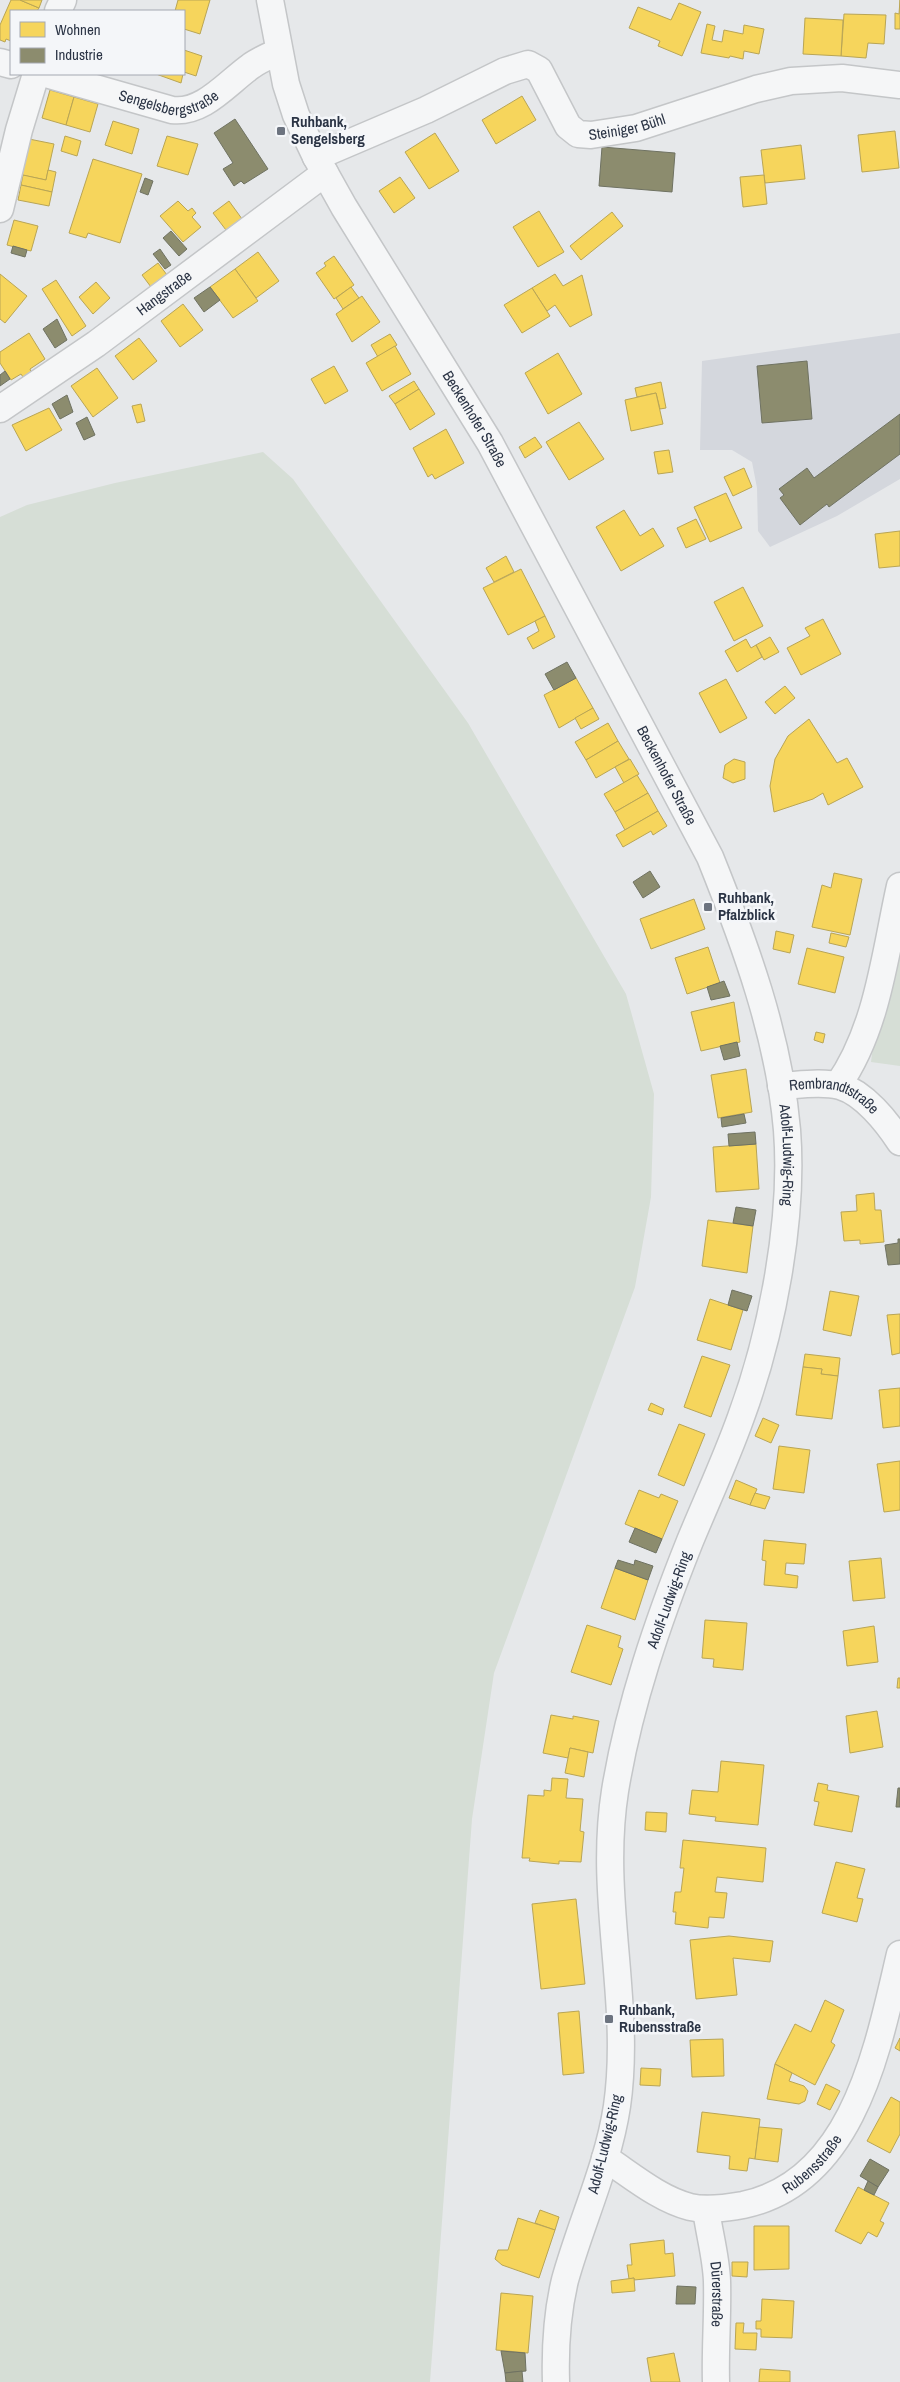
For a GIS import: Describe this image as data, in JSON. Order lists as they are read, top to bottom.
{
  "streets": {
    "street": [
      "Sengelsbergstraße",
      "Steiniger Bühl",
      "Hangstraße",
      "Beckenhofer Straße",
      "Rembrandtstraße",
      "Adolf-Ludwig-Ring",
      "Rubensstraße",
      "Dürerstraße"
    ]
  },
  "crossings": [
    ["Sengelsbergstraße", "Beckenhofer Straße"],
    ["Steiniger Bühl", "Hangstraße"],
    ["Steiniger Bühl", "Beckenhofer Straße"],
    ["Hangstraße", "Beckenhofer Straße"],
    ["Beckenhofer Straße", "Adolf-Ludwig-Ring"],
    ["Rembrandtstraße", "Adolf-Ludwig-Ring"],
    ["Adolf-Ludwig-Ring", "Rubensstraße"],
    ["Rubensstraße", "Dürerstraße"]
  ],
  "places": {
    "transit": ["Ruhbank, Sengelsberg", "Ruhbank, Pfalzblick", "Ruhbank, Rubensstraße"]
  },
  "legend": ["Wohnen", "Industrie"]
}
